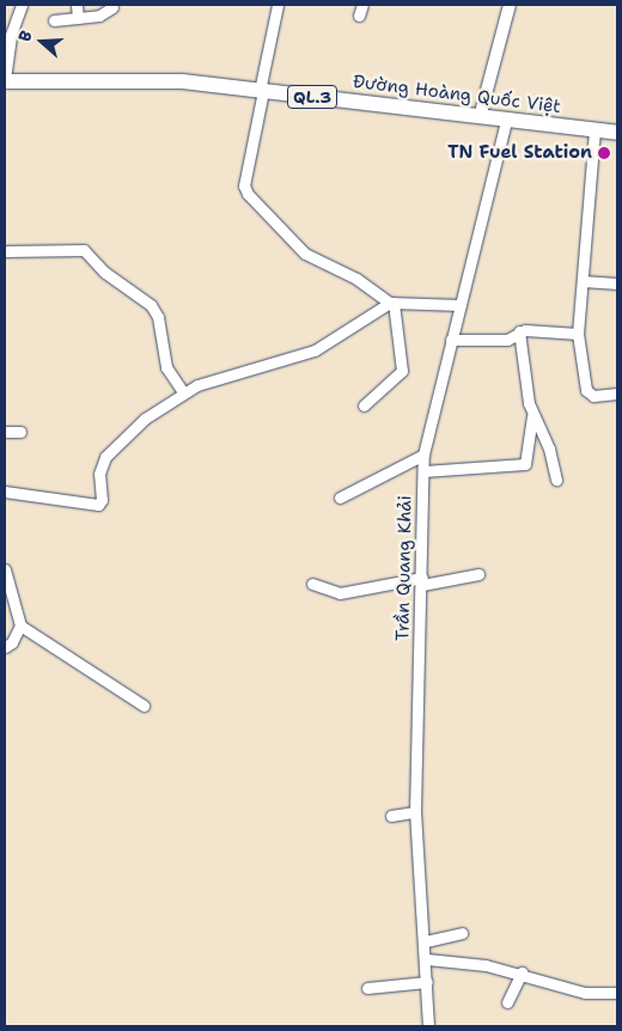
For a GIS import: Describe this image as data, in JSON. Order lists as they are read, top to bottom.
{
  "streets": {
    "highway": ["Đường Hoàng Quốc Việt", "QL.3"],
    "street": ["Trần Quang Khải"]
  },
  "crossings": [
    ["Đường Hoàng Quốc Việt", "Trần Quang Khải"]
  ],
  "places": ["TN Fuel Station"],
  "north": "left"
}
